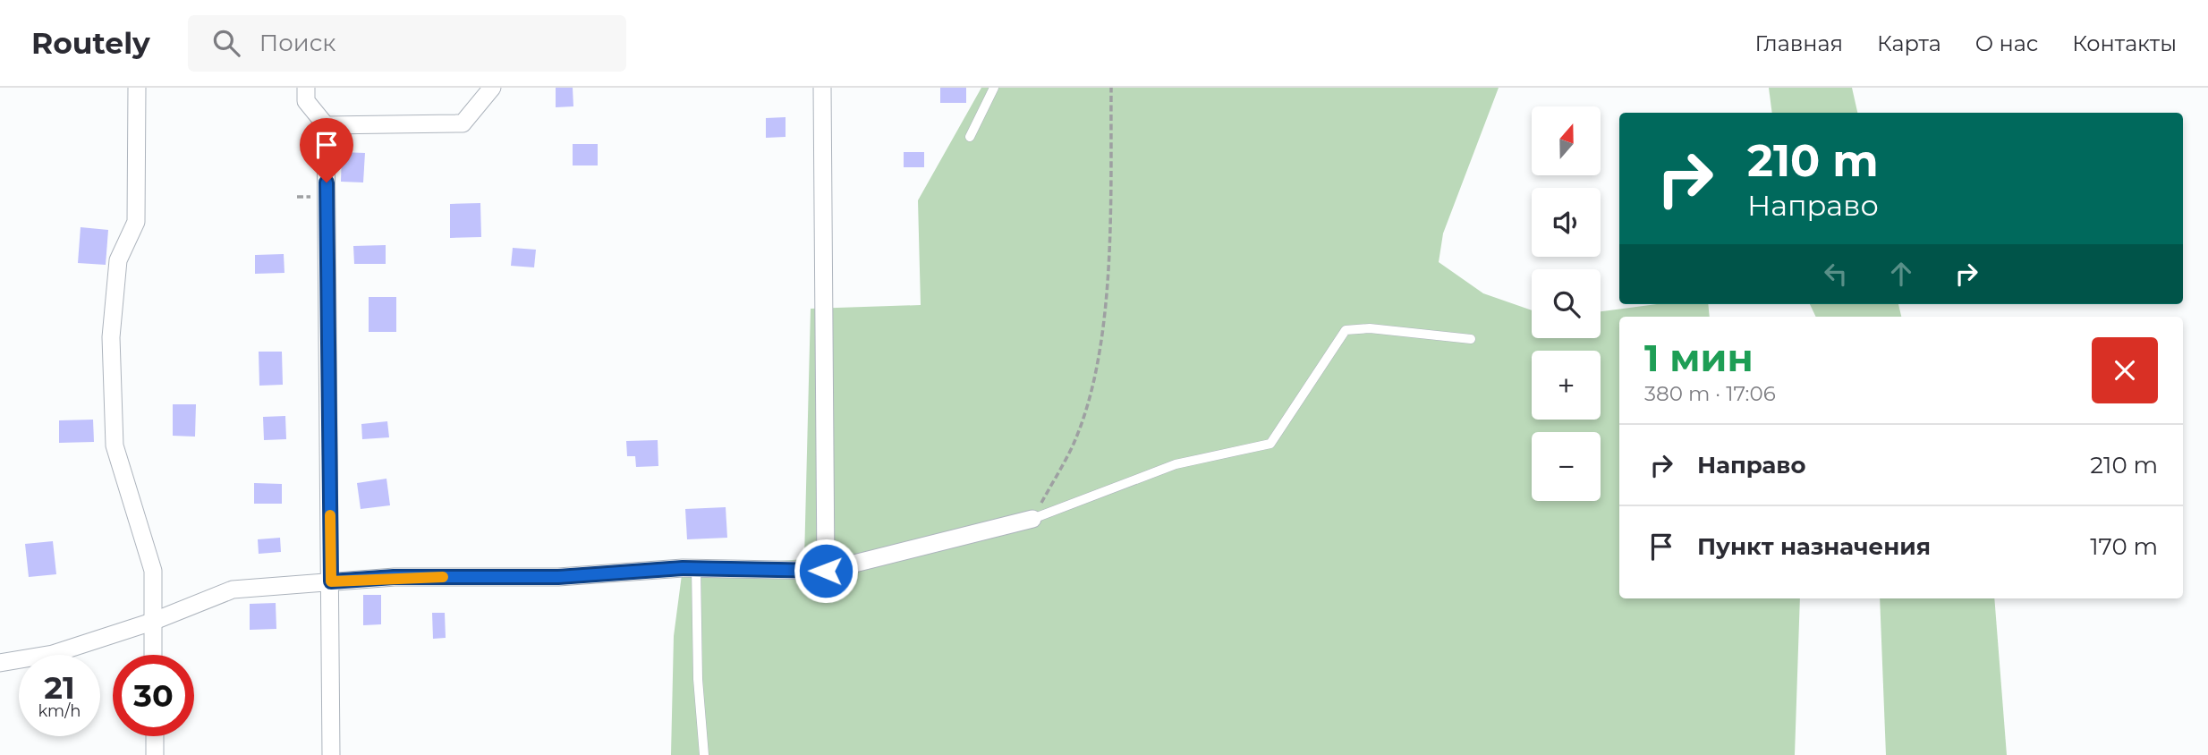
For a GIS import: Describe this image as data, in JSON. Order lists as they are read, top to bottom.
{
  "north": "top",
  "page": {
    "header": "Routely",
    "search": "Поиск",
    "nav": [
      "Главная",
      "Карта",
      "О нас",
      "Контакты"
    ],
    "map_buttons": ["+", "−"],
    "turn": ["210 m", "Направо"],
    "heading": ["1 мин", "380 m · 17:06"],
    "list": [
      {
        "name": "Направо",
        "value": "210 m"
      },
      {
        "name": "Пункт назначения",
        "value": "170 m"
      }
    ],
    "speed": "21 km/h",
    "limit": "30"
  }
}
